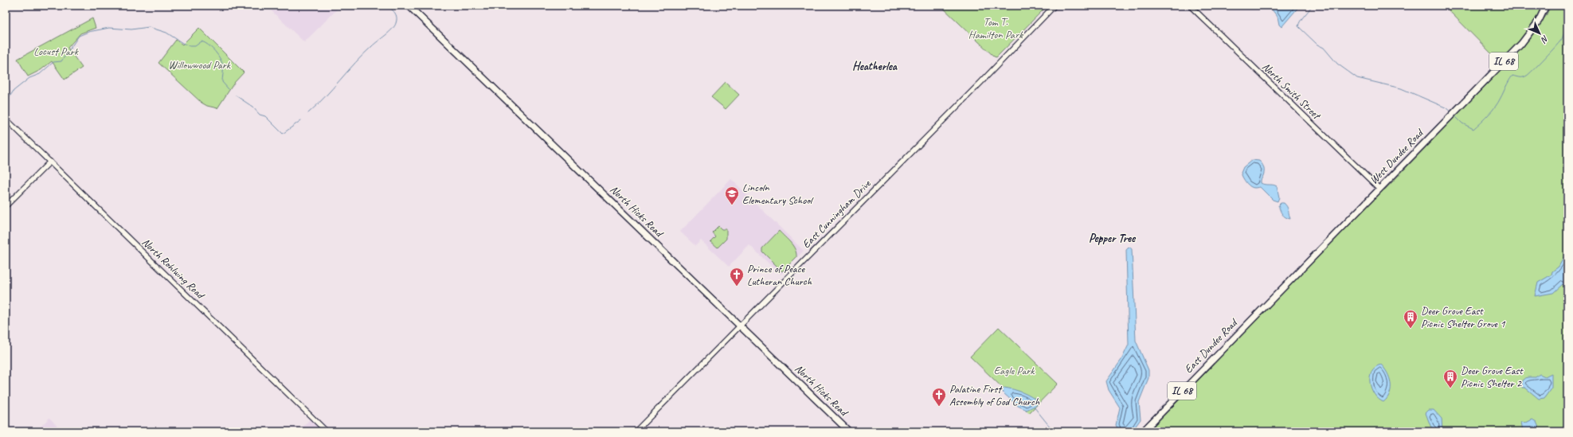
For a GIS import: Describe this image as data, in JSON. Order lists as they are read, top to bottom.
{
  "streets": {
    "main road": [
      "IL 68",
      "West Dundee Road",
      "North Hicks Road",
      "East Dundee Road"
    ],
    "street": ["North Smith Street", "East Cunningham Drive", "North Rohlwing Road"]
  },
  "crossings": [
    ["North Smith Street", "West Dundee Road"],
    ["West Dundee Road", "East Dundee Road"],
    ["North Hicks Road", "East Cunningham Drive"]
  ],
  "districts": ["Heatherlea", "Pepper Tree"],
  "parks": [
    "Tom T. Hamilton Park",
    "Locust Park",
    "Willowwood Park",
    "Eagle Park"
  ],
  "places": {
    "school or university": ["Lincoln Elementary School"],
    "church": ["Prince of Peace Lutheran Church", "Palatine First Assembly of God Church"],
    "building": ["Deer Grove East Picnic Shelter Grove 1", "Deer Grove East Picnic Shelter 2"]
  },
  "north": "bottom right"
}
